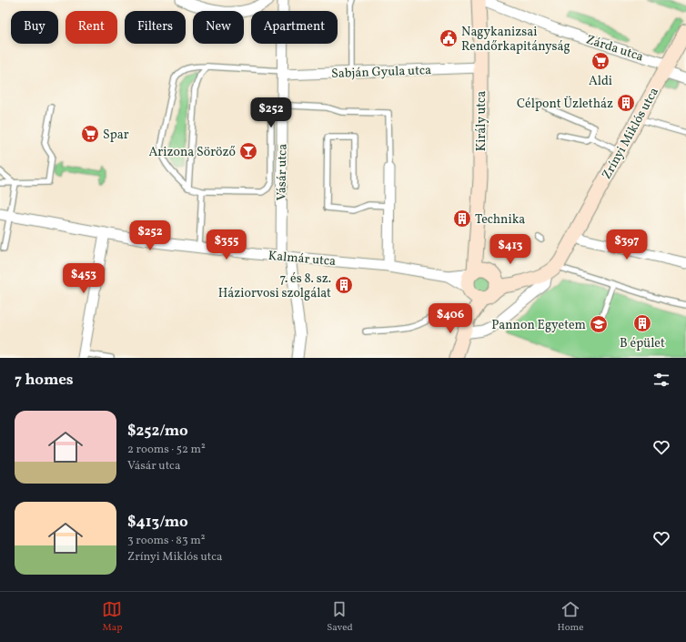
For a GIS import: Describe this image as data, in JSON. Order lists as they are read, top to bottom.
{
  "streets": {
    "main road": ["Király utca", "Zrínyi Miklós utca"],
    "street": [
      "Zárda utca",
      "Sabján Gyula utca",
      "Vásár utca",
      "Kalmár utca"
    ]
  },
  "crossings": [
    ["Zárda utca", "Király utca"],
    ["Zárda utca", "Zrínyi Miklós utca"],
    ["Sabján Gyula utca", "Király utca"],
    ["Sabján Gyula utca", "Vásár utca"],
    ["Király utca", "Kalmár utca"],
    ["Vásár utca", "Kalmár utca"]
  ],
  "places": {
    "public building": ["Nagykanizsai Rendőrkapitányság"],
    "supermarket": ["Aldi", "Spar"],
    "building": [
      "Célpont Üzletház",
      "Technika",
      "7. és 8. sz. Háziorvosi szolgálat",
      "B épület"
    ],
    "bar": ["Arizona Söröző"],
    "school or university": ["Pannon Egyetem"]
  },
  "page": {
    "chip": [
      "Buy",
      "Rent",
      "Filters",
      "New",
      "Apartment"
    ],
    "price": [
      "$252",
      "$252",
      "$355",
      "$397",
      "$413",
      "$453",
      "$406"
    ],
    "heading": "7 homes",
    "list": [
      {
        "name": "$252/mo",
        "note": "2 rooms · 52 m² · Vásár utca"
      },
      {
        "name": "$413/mo",
        "note": "3 rooms · 83 m² · Zrínyi Miklós utca"
      }
    ],
    "tabs": ["Map", "Saved", "Home"]
  }
}
